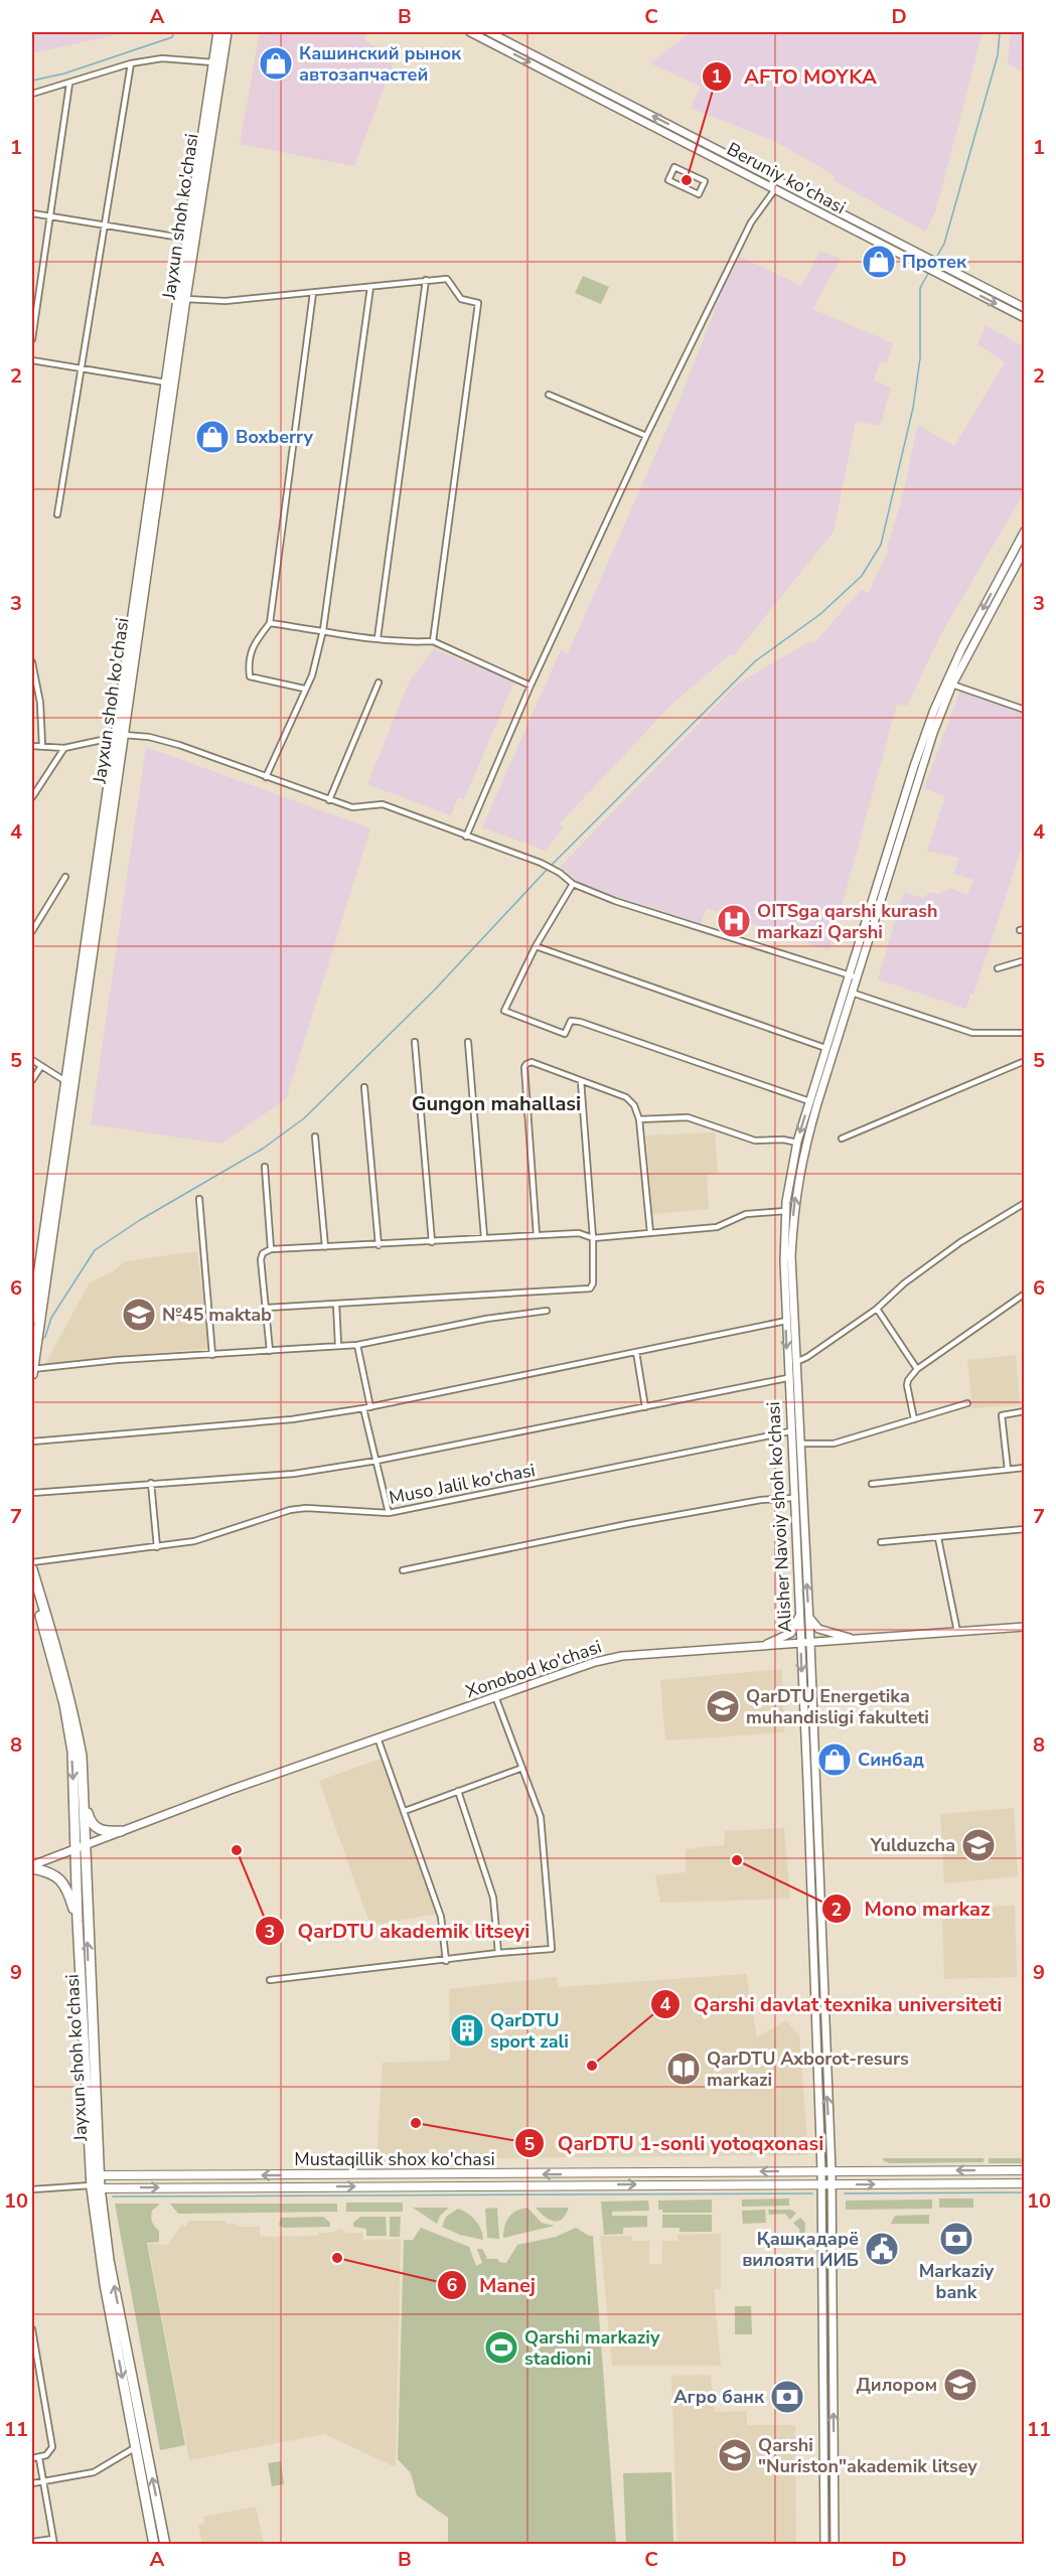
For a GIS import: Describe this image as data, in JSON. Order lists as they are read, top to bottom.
{
  "streets": {
    "highway": ["Jayxun shoh ko'chasi"],
    "main road": [
      "Beruniy ko'chasi",
      "Alisher Navoiy shoh ko'chasi",
      "Xonobod ko'chasi",
      "Mustaqillik shox ko'chasi"
    ],
    "street": ["Muso Jalil ko'chasi"]
  },
  "crossings": [
    ["Jayxun shoh ko'chasi", "Xonobod ko'chasi"],
    ["Jayxun shoh ko'chasi", "Mustaqillik shox ko'chasi"],
    ["Muso Jalil ko'chasi", "Alisher Navoiy shoh ko'chasi"],
    ["Alisher Navoiy shoh ko'chasi", "Xonobod ko'chasi"],
    ["Alisher Navoiy shoh ko'chasi", "Mustaqillik shox ko'chasi"]
  ],
  "districts": ["Gungon mahallasi"],
  "places": {
    "shop": [
      "Кашинский рынок автозапчастей",
      "Протек",
      "Boxberry",
      "Синбад"
    ],
    "other": [
      "AFTO MOYKA",
      "QarDTU akademik litseyi",
      "Mono markaz",
      "Qarshi davlat texnika universiteti",
      "QarDTU 1-sonli yotoqxonasi",
      "Manej"
    ],
    "hospital": ["OITSga qarshi kurash markazi Qarshi"],
    "school or university": [
      "№45 maktab",
      "QarDTU Energetika muhandisligi fakulteti",
      "Yulduzcha",
      "Дилором",
      "Qarshi \"Nuriston\"akademik litsey"
    ],
    "building": ["QarDTU sport zali"],
    "library": ["QarDTU Axborot-resurs markazi"],
    "bank": ["Markaziy bank", "Агро банк"],
    "public building": ["Қашқадарё вилояти ИИБ"],
    "sports": ["Qarshi markaziy stadioni"]
  },
  "grid": {
    "columns": [
      "A",
      "B",
      "C",
      "D"
    ],
    "rows": [
      "1",
      "2",
      "3",
      "4",
      "5",
      "6",
      "7",
      "8",
      "9",
      "10",
      "11"
    ]
  }
}
